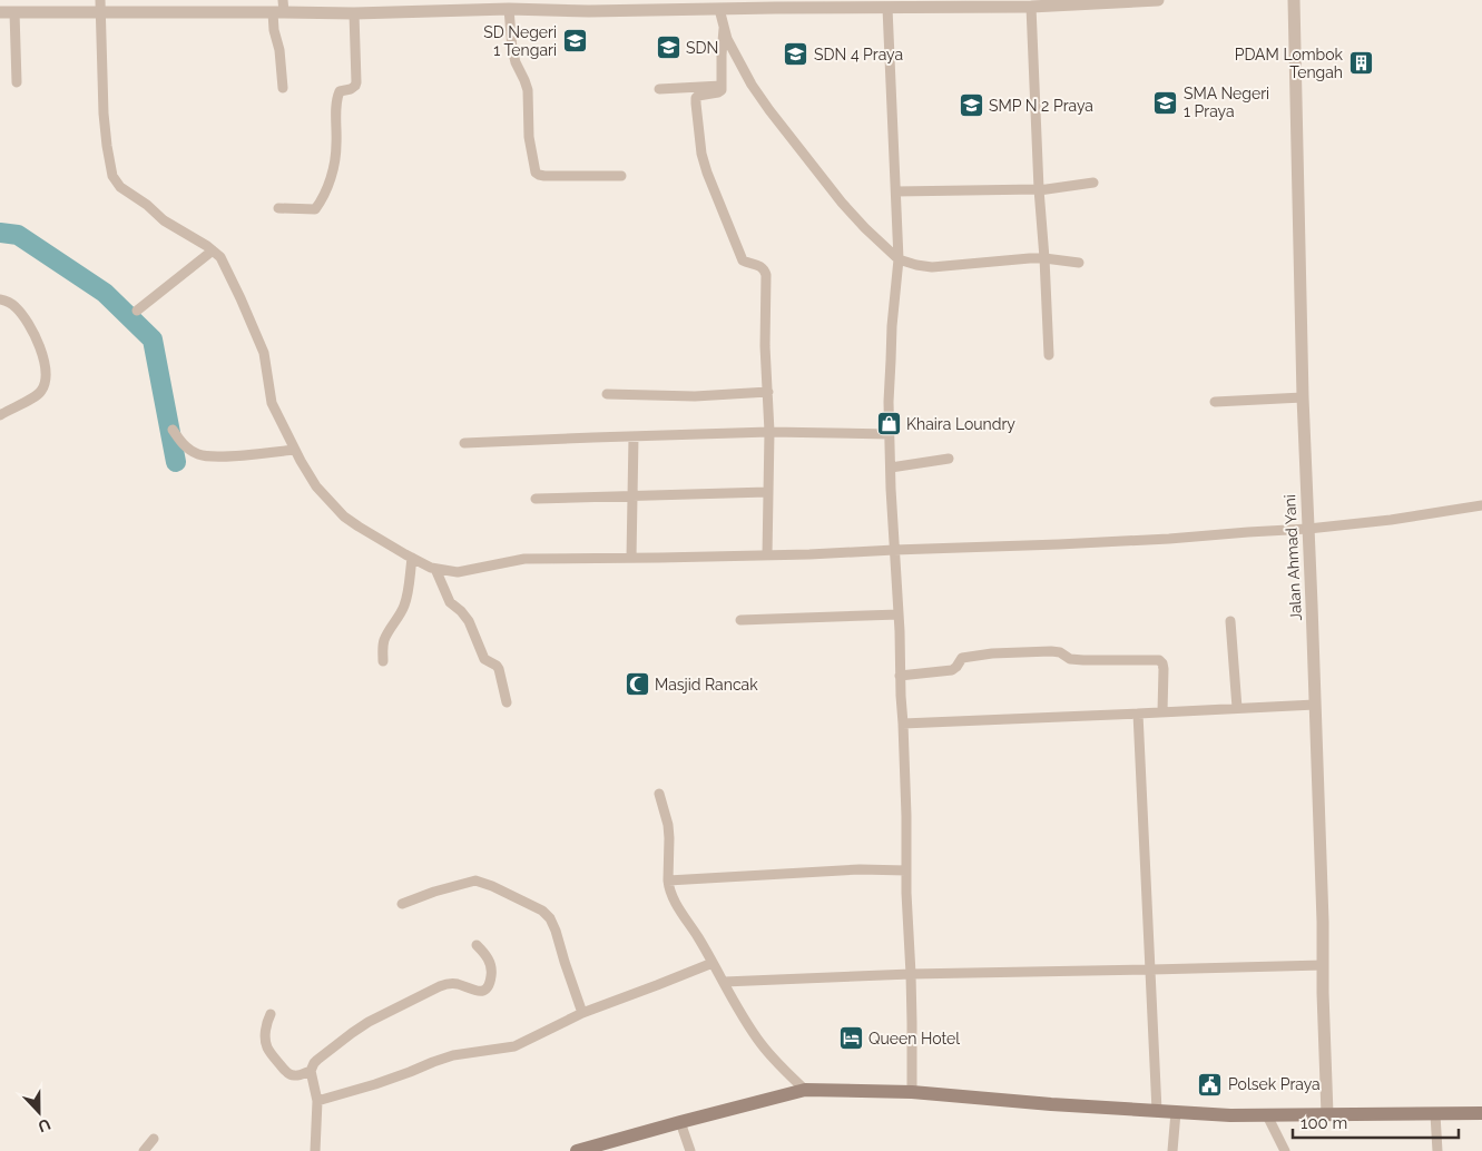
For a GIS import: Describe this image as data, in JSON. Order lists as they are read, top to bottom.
{
  "streets": {
    "street": ["Jalan Ahmad Yani"]
  },
  "places": {
    "school or university": [
      "SD Negeri 1 Tengari",
      "SDN",
      "SDN 4 Praya",
      "SMA Negeri 1 Praya",
      "SMP N 2 Praya"
    ],
    "building": ["PDAM Lombok Tengah"],
    "shop": ["Khaira Loundry"],
    "mosque": ["Masjid Rancak"],
    "hotel": ["Queen Hotel"],
    "public building": ["Polsek Praya"]
  },
  "scale_bar": "100 m",
  "north": "bottom"
}
